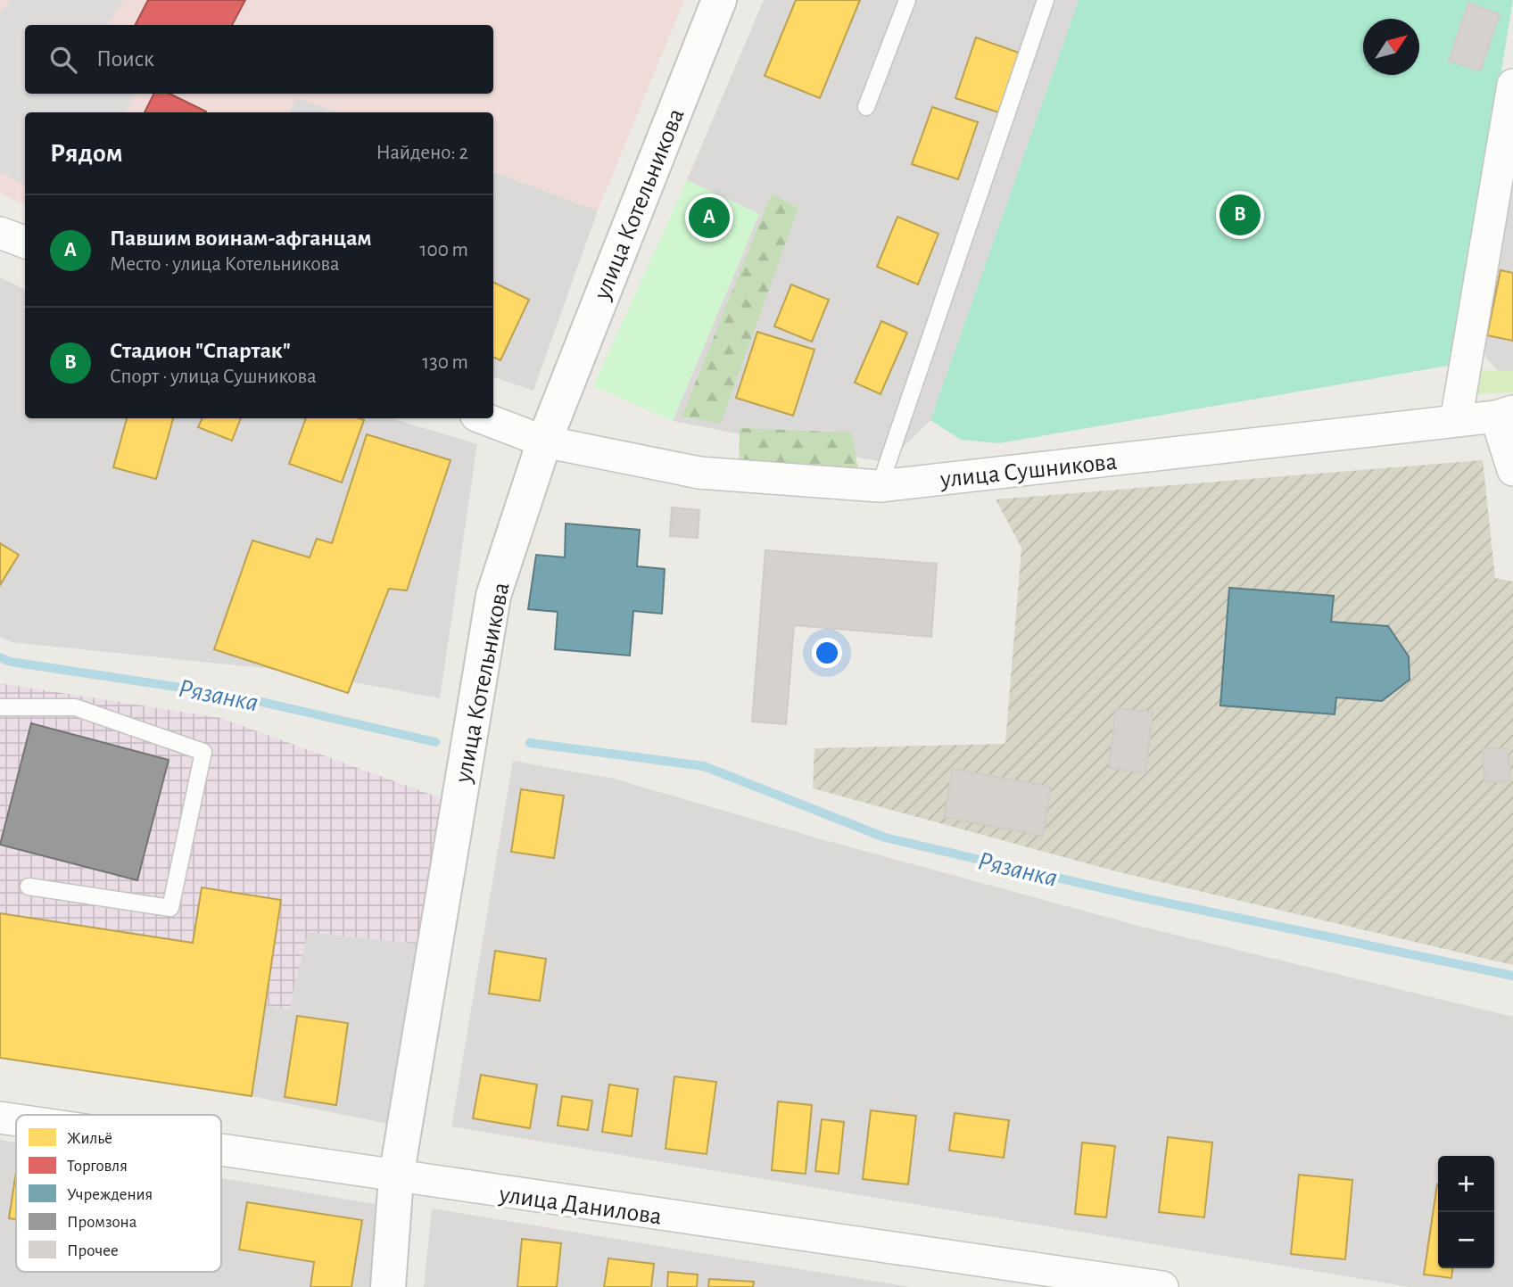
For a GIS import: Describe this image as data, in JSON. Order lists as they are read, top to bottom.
{
  "streets": {
    "street": ["улица Котельникова", "улица Сушникова", "улица Данилова"]
  },
  "crossings": [
    ["улица Котельникова", "улица Сушникова"],
    ["улица Котельникова", "улица Данилова"]
  ],
  "water": ["Рязанка"],
  "legend": [
    "Жильё",
    "Торговля",
    "Учреждения",
    "Промзона",
    "Прочее"
  ],
  "north": "top right",
  "page": {
    "search": "Поиск",
    "heading": ["Рядом", "Найдено: 2"],
    "pins": ["B", "A"],
    "list": [
      {
        "mark": "A",
        "name": "Павшим воинам-афганцам",
        "note": "Место · улица Котельникова",
        "value": "100 m"
      },
      {
        "mark": "B",
        "name": "Стадион \"Спартак\"",
        "note": "Спорт · улица Сушникова",
        "value": "130 m"
      }
    ],
    "map_buttons": ["+", "−"]
  }
}
